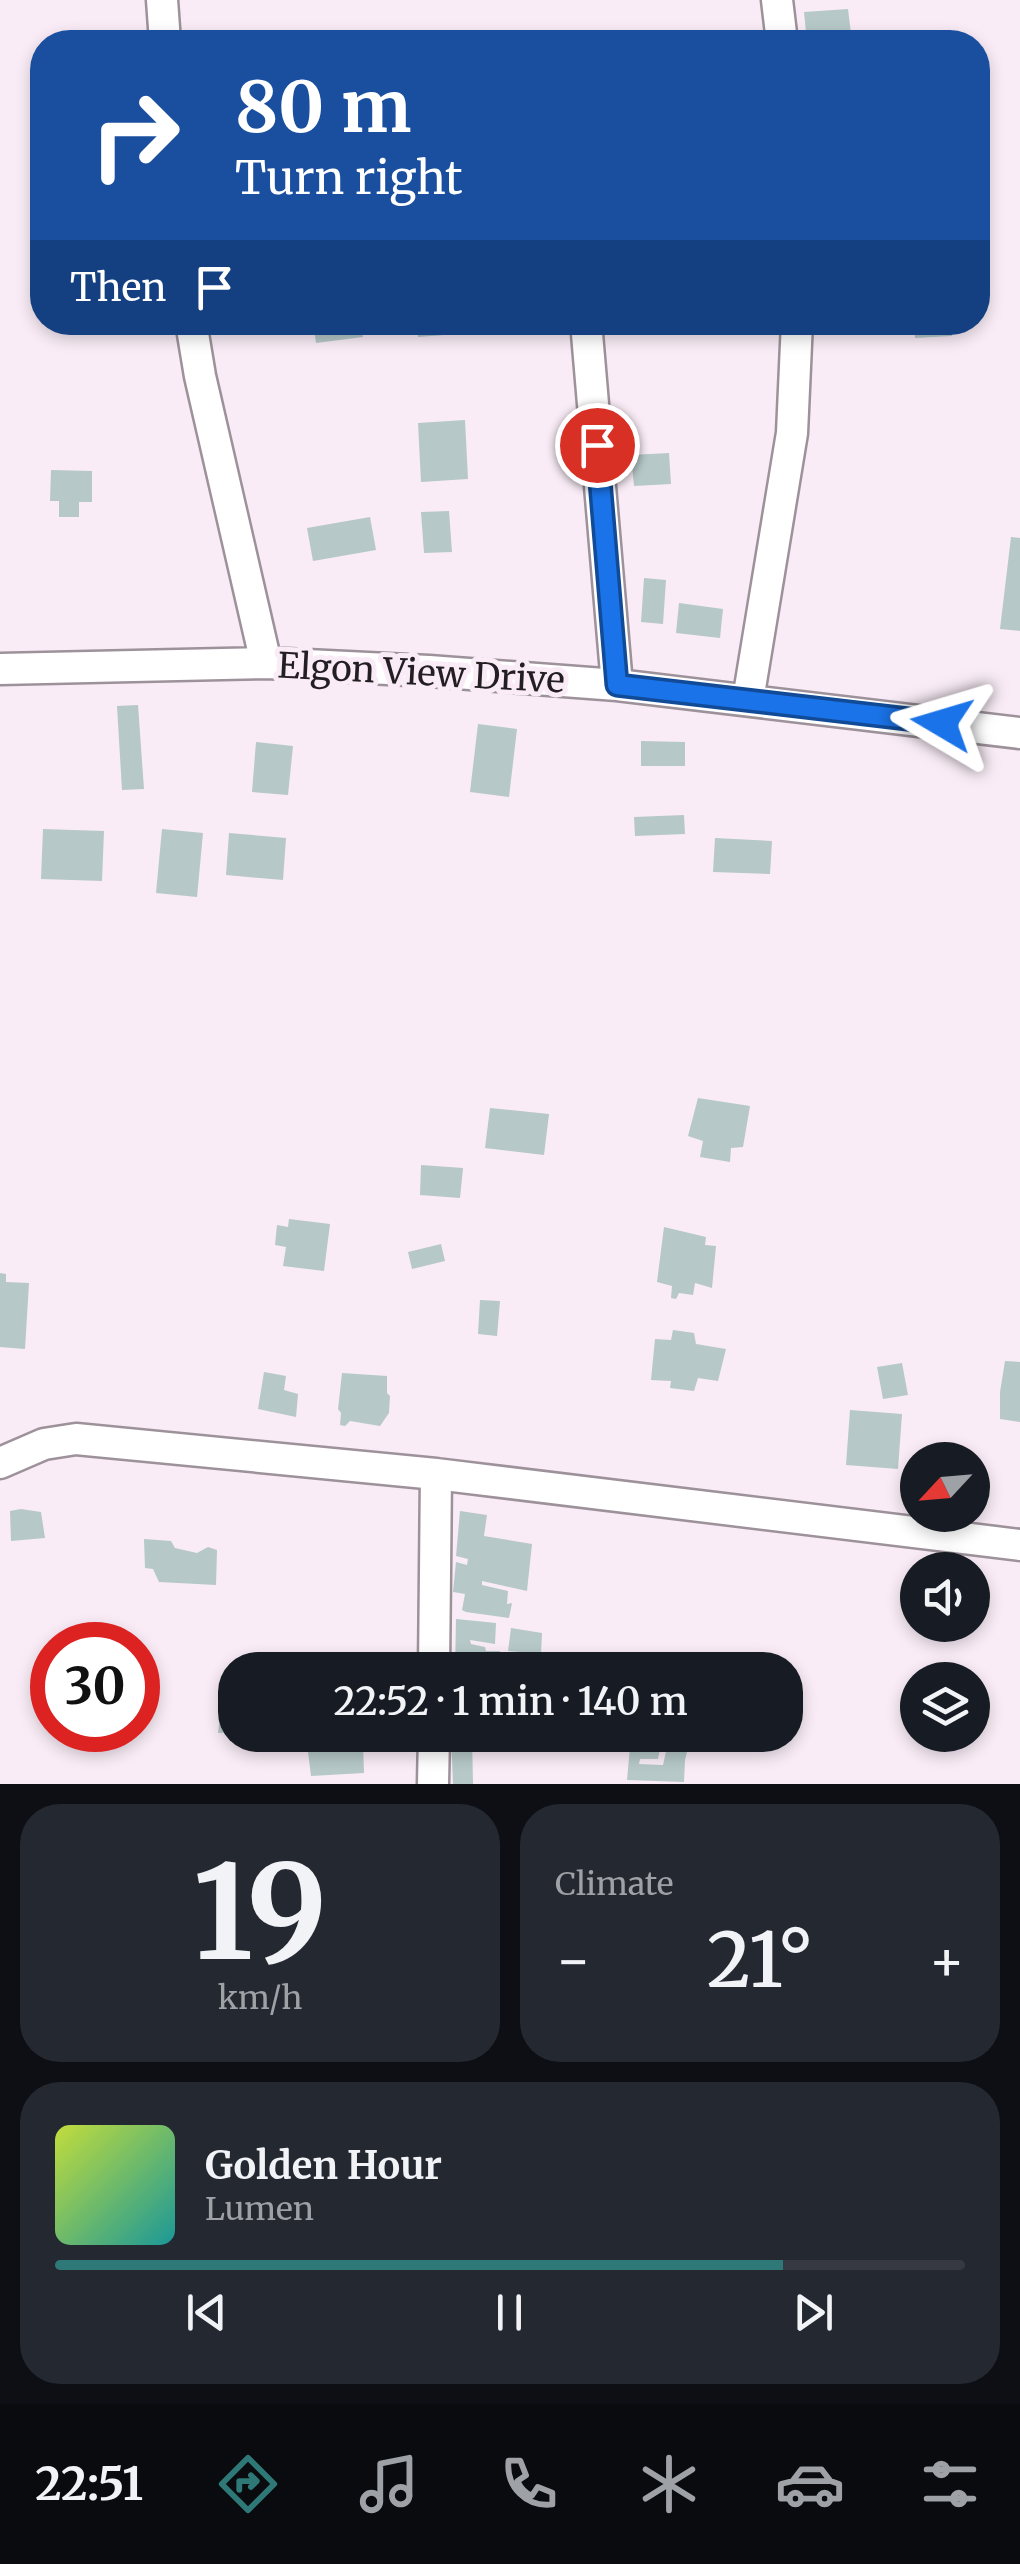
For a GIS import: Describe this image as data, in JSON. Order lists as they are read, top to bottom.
{
  "streets": {
    "street": ["Elgon View Drive"]
  },
  "north": "bottom left",
  "page": {
    "turn": ["80 m", "Turn right"],
    "then": "Then",
    "limit": "30",
    "trip": "22:52 · 1 min · 140 m",
    "tile": [
      ["19", "km/h"],
      "Climate"
    ],
    "heat": ["−", "21°", "+"],
    "song": ["Golden Hour", "Lumen"],
    "tabs": "22:51"
  }
}
